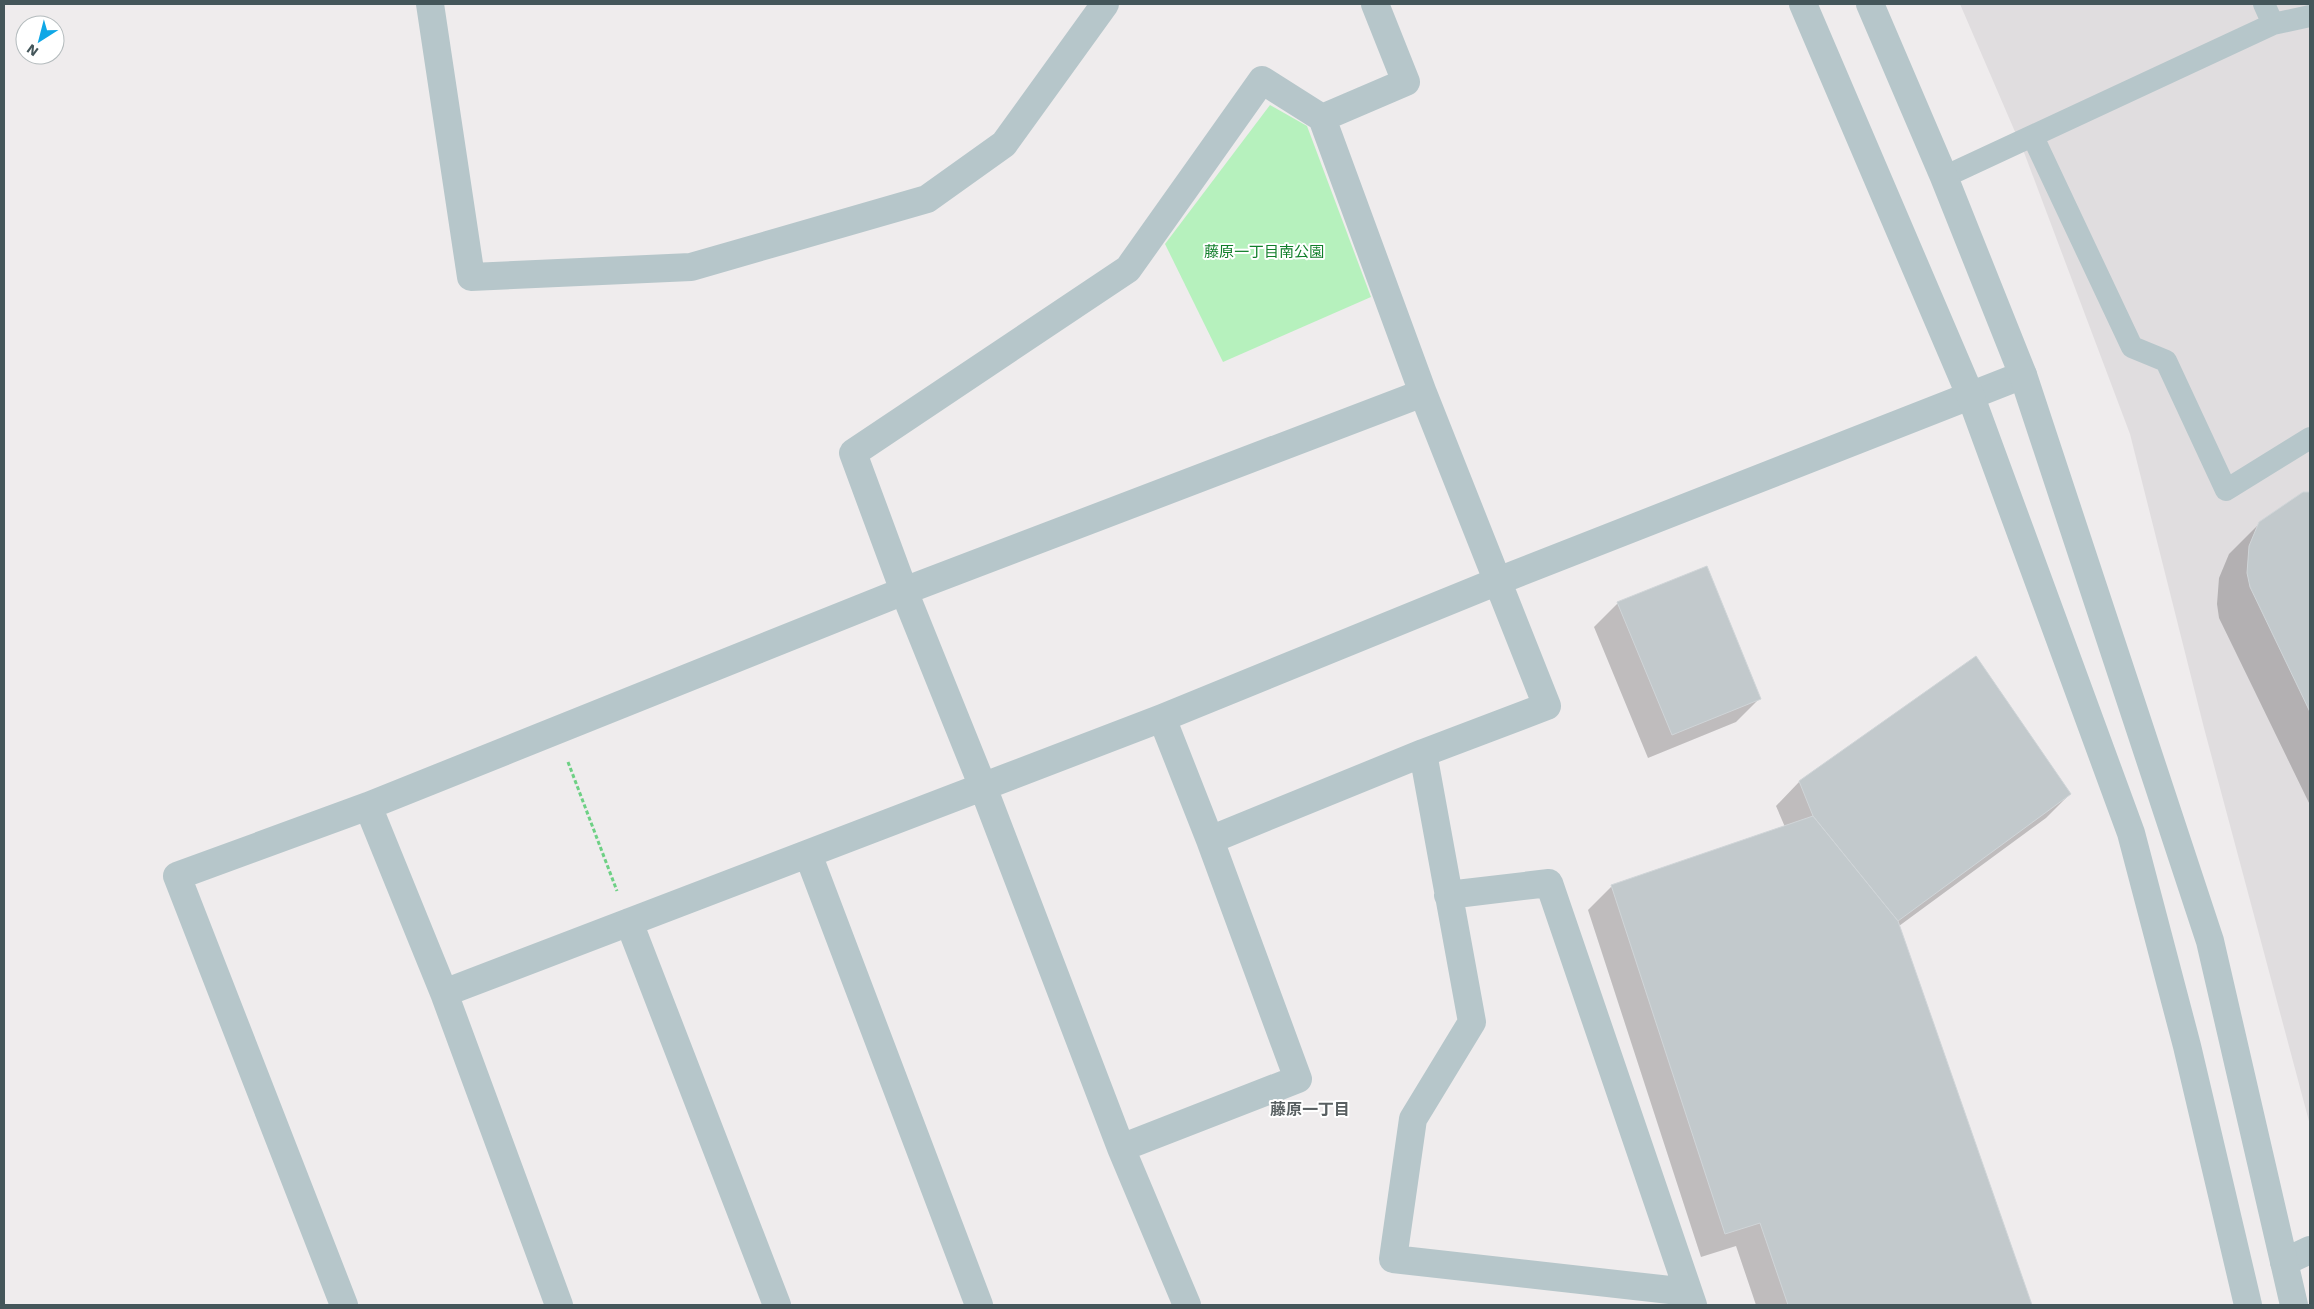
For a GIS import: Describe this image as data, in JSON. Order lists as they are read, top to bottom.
{
  "districts": ["藤原一丁目"],
  "parks": ["藤原一丁目南公園"],
  "north": "bottom left"
}
